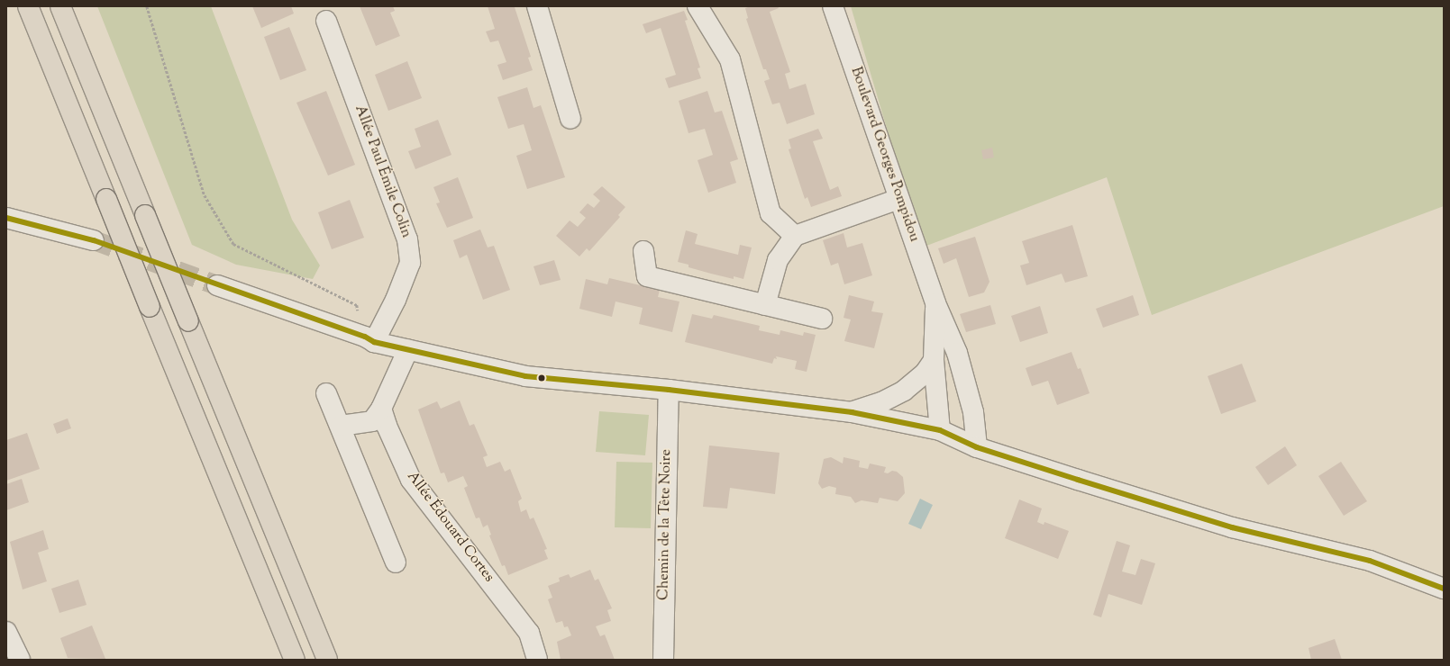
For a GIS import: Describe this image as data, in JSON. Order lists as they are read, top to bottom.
{
  "streets": {
    "street": [
      "Boulevard Georges Pompidou",
      "Allée Paul Émile Colin",
      "Chemin de la Tête Noire",
      "Allée Édouard Cortes"
    ]
  }
}
